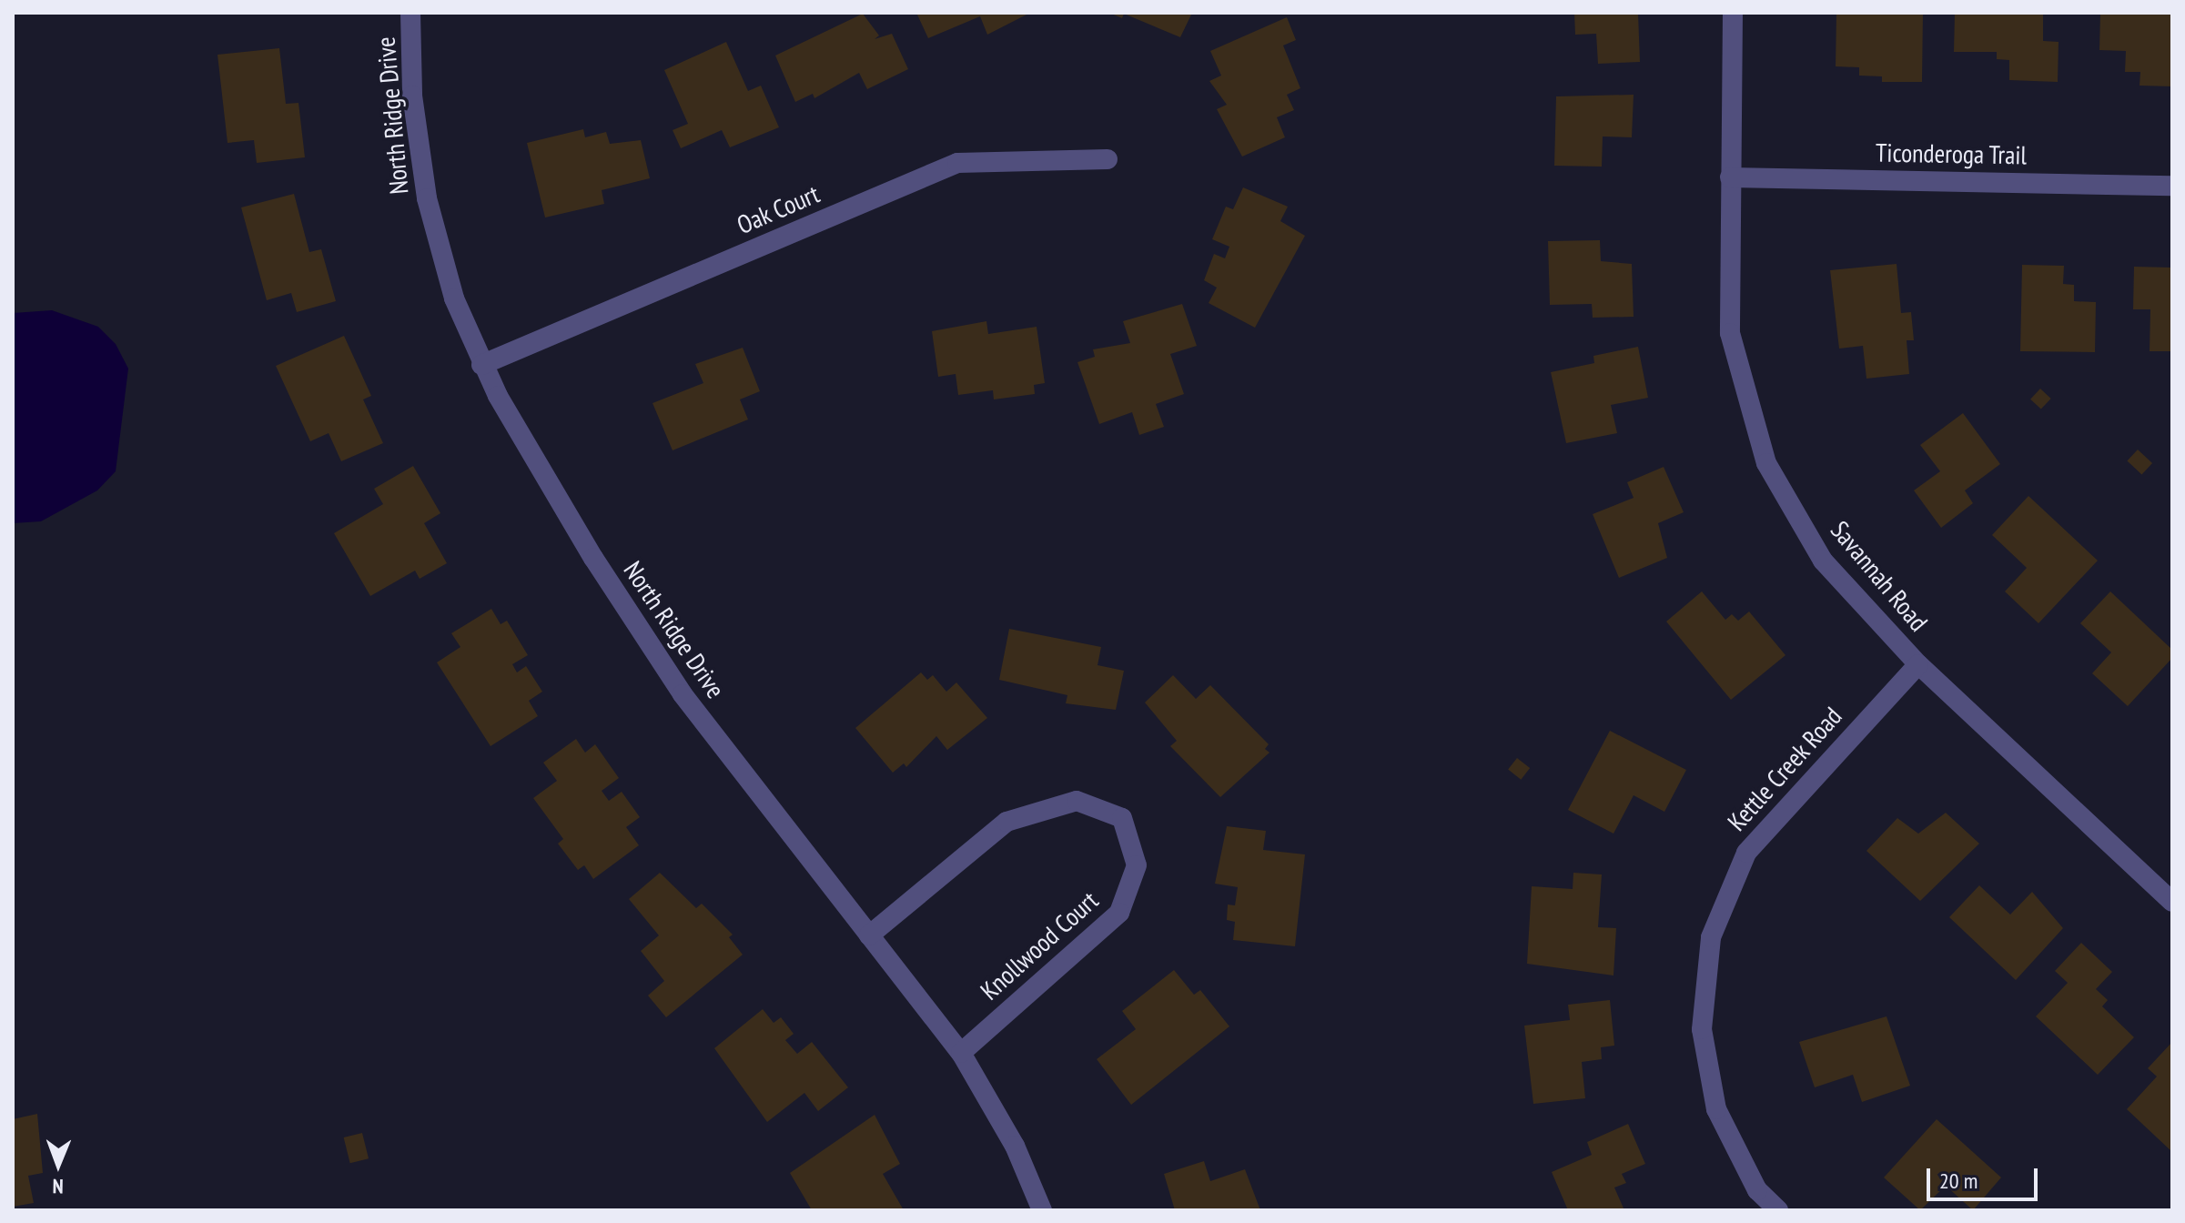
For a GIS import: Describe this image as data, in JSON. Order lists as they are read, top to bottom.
{
  "streets": {
    "street": [
      "North Ridge Drive",
      "Ticonderoga Trail",
      "Oak Court",
      "Savannah Road",
      "Kettle Creek Road",
      "Knollwood Court"
    ]
  },
  "crossings": [
    ["North Ridge Drive", "Oak Court"],
    ["North Ridge Drive", "Knollwood Court"],
    ["Ticonderoga Trail", "Savannah Road"],
    ["Savannah Road", "Kettle Creek Road"]
  ],
  "scale_bar": "20 m",
  "north": "bottom"
}
